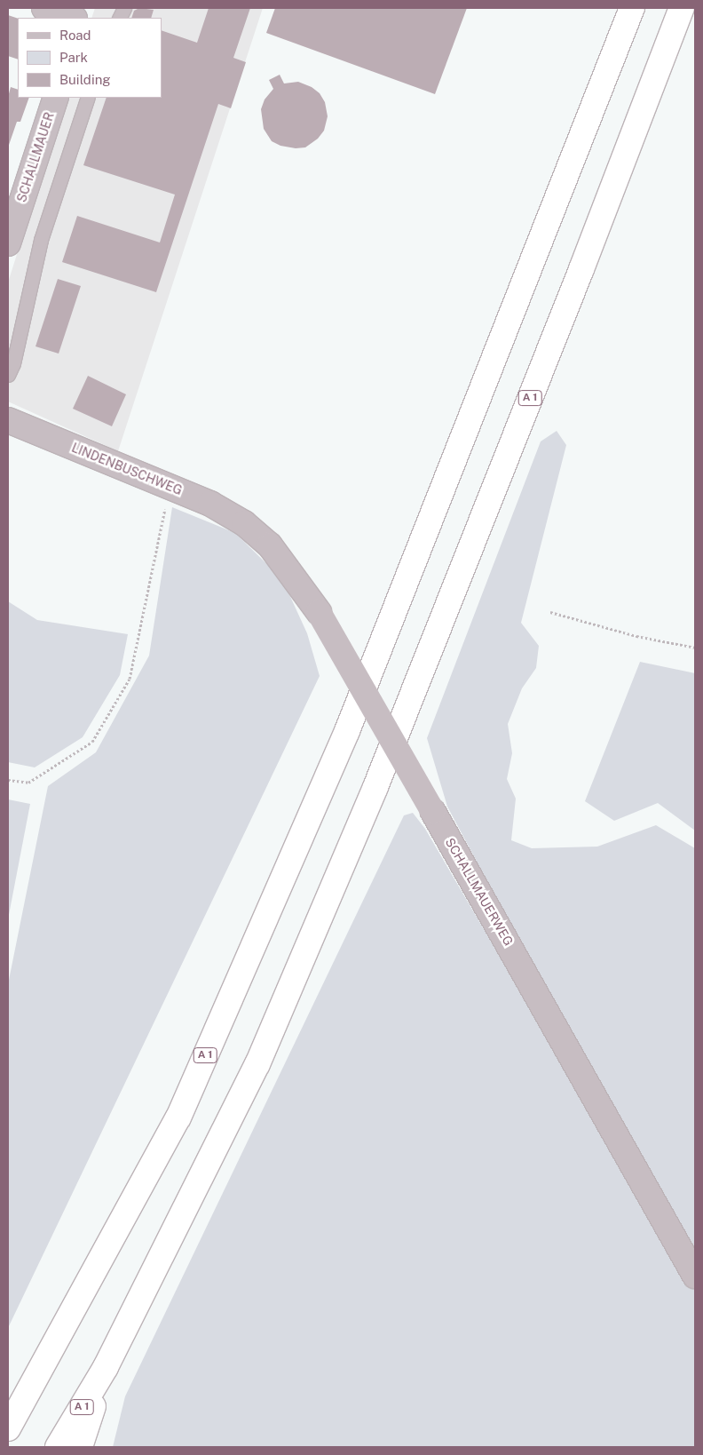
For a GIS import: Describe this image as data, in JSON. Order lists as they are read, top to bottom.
{
  "streets": {
    "highway": ["A 1"],
    "street": ["SCHALLMAUER", "LINDENBUSCHWEG", "SCHALLMAUERWEG"]
  },
  "crossings": [
    ["LINDENBUSCHWEG", "SCHALLMAUERWEG"]
  ],
  "legend": ["Road", "Park", "Building"]
}
